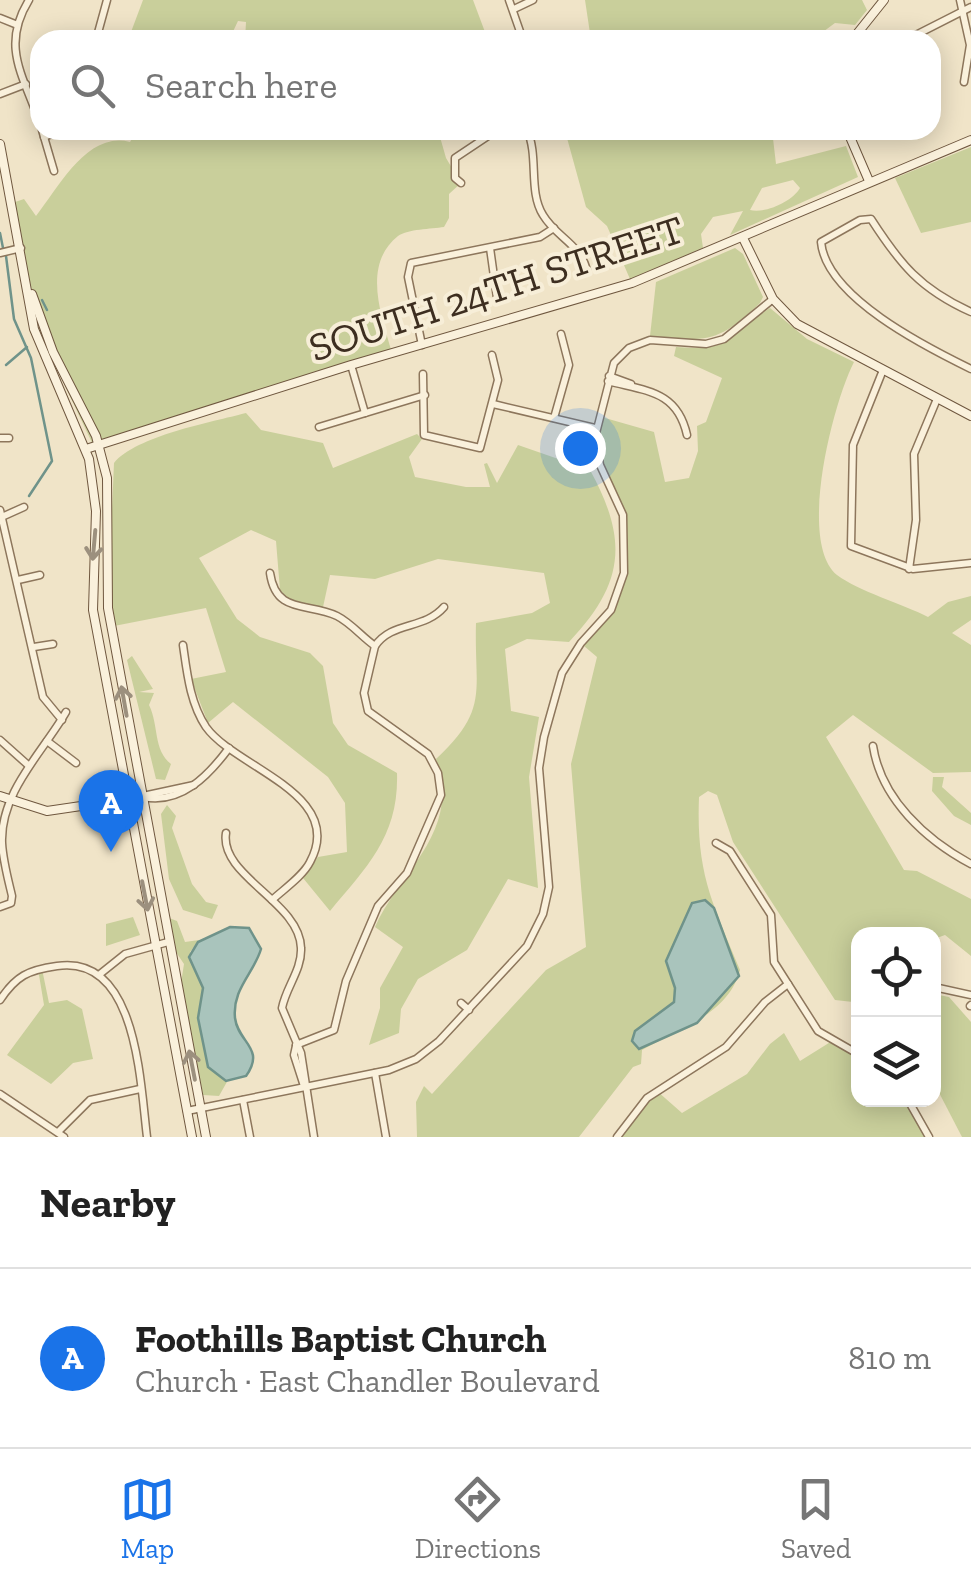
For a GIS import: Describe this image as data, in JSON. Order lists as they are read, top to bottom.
{
  "streets": {
    "main road": ["SOUTH 24TH STREET"]
  },
  "page": {
    "search": "Search here",
    "pins": "A",
    "heading": "Nearby",
    "list": [
      {
        "mark": "A",
        "name": "Foothills Baptist Church",
        "note": "Church · East Chandler Boulevard",
        "value": "810 m"
      }
    ],
    "nav": ["Map", "Directions", "Saved"]
  }
}
